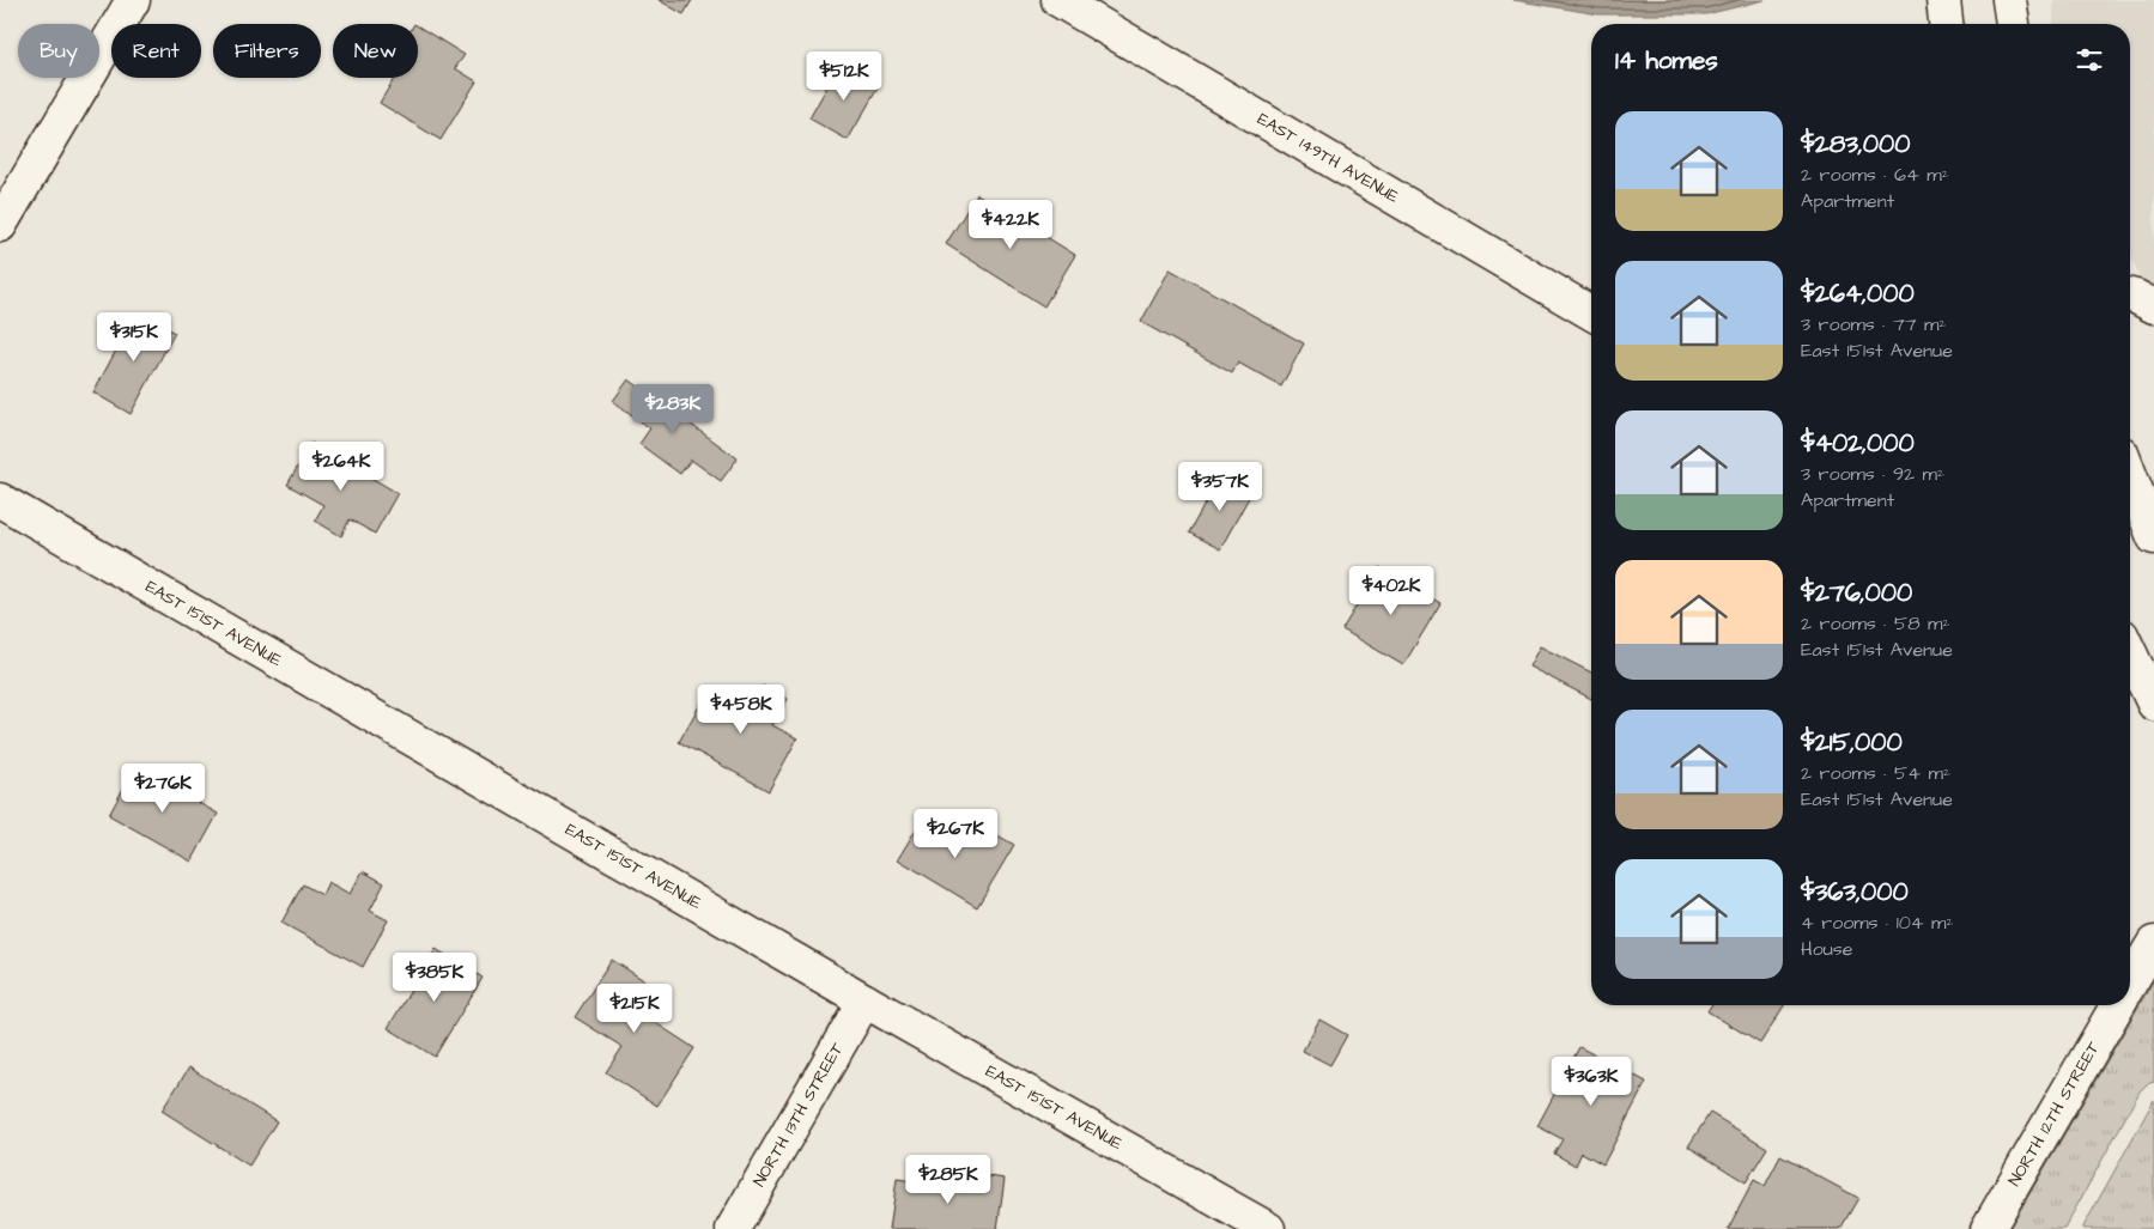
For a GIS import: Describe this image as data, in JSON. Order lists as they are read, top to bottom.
{
  "streets": {
    "street": [
      "EAST 149TH AVENUE",
      "EAST 151ST AVENUE",
      "NORTH 12TH STREET",
      "NORTH 13TH STREET"
    ]
  },
  "crossings": [
    ["EAST 151ST AVENUE", "NORTH 13TH STREET"]
  ],
  "page": {
    "chip": [
      "Buy",
      "Rent",
      "Filters",
      "New"
    ],
    "heading": "14 homes",
    "price": [
      "$512K",
      "$422K",
      "$315K",
      "$283K",
      "$264K",
      "$357K",
      "$402K",
      "$458K",
      "$276K",
      "$267K",
      "$385K",
      "$215K",
      "$363K",
      "$285K"
    ],
    "list": [
      {
        "name": "$283,000",
        "note": "2 rooms · 64 m² · Apartment"
      },
      {
        "name": "$264,000",
        "note": "3 rooms · 77 m² · East 151st Avenue"
      },
      {
        "name": "$402,000",
        "note": "3 rooms · 92 m² · Apartment"
      },
      {
        "name": "$276,000",
        "note": "2 rooms · 58 m² · East 151st Avenue"
      },
      {
        "name": "$215,000",
        "note": "2 rooms · 54 m² · East 151st Avenue"
      },
      {
        "name": "$363,000",
        "note": "4 rooms · 104 m² · House"
      }
    ]
  }
}
